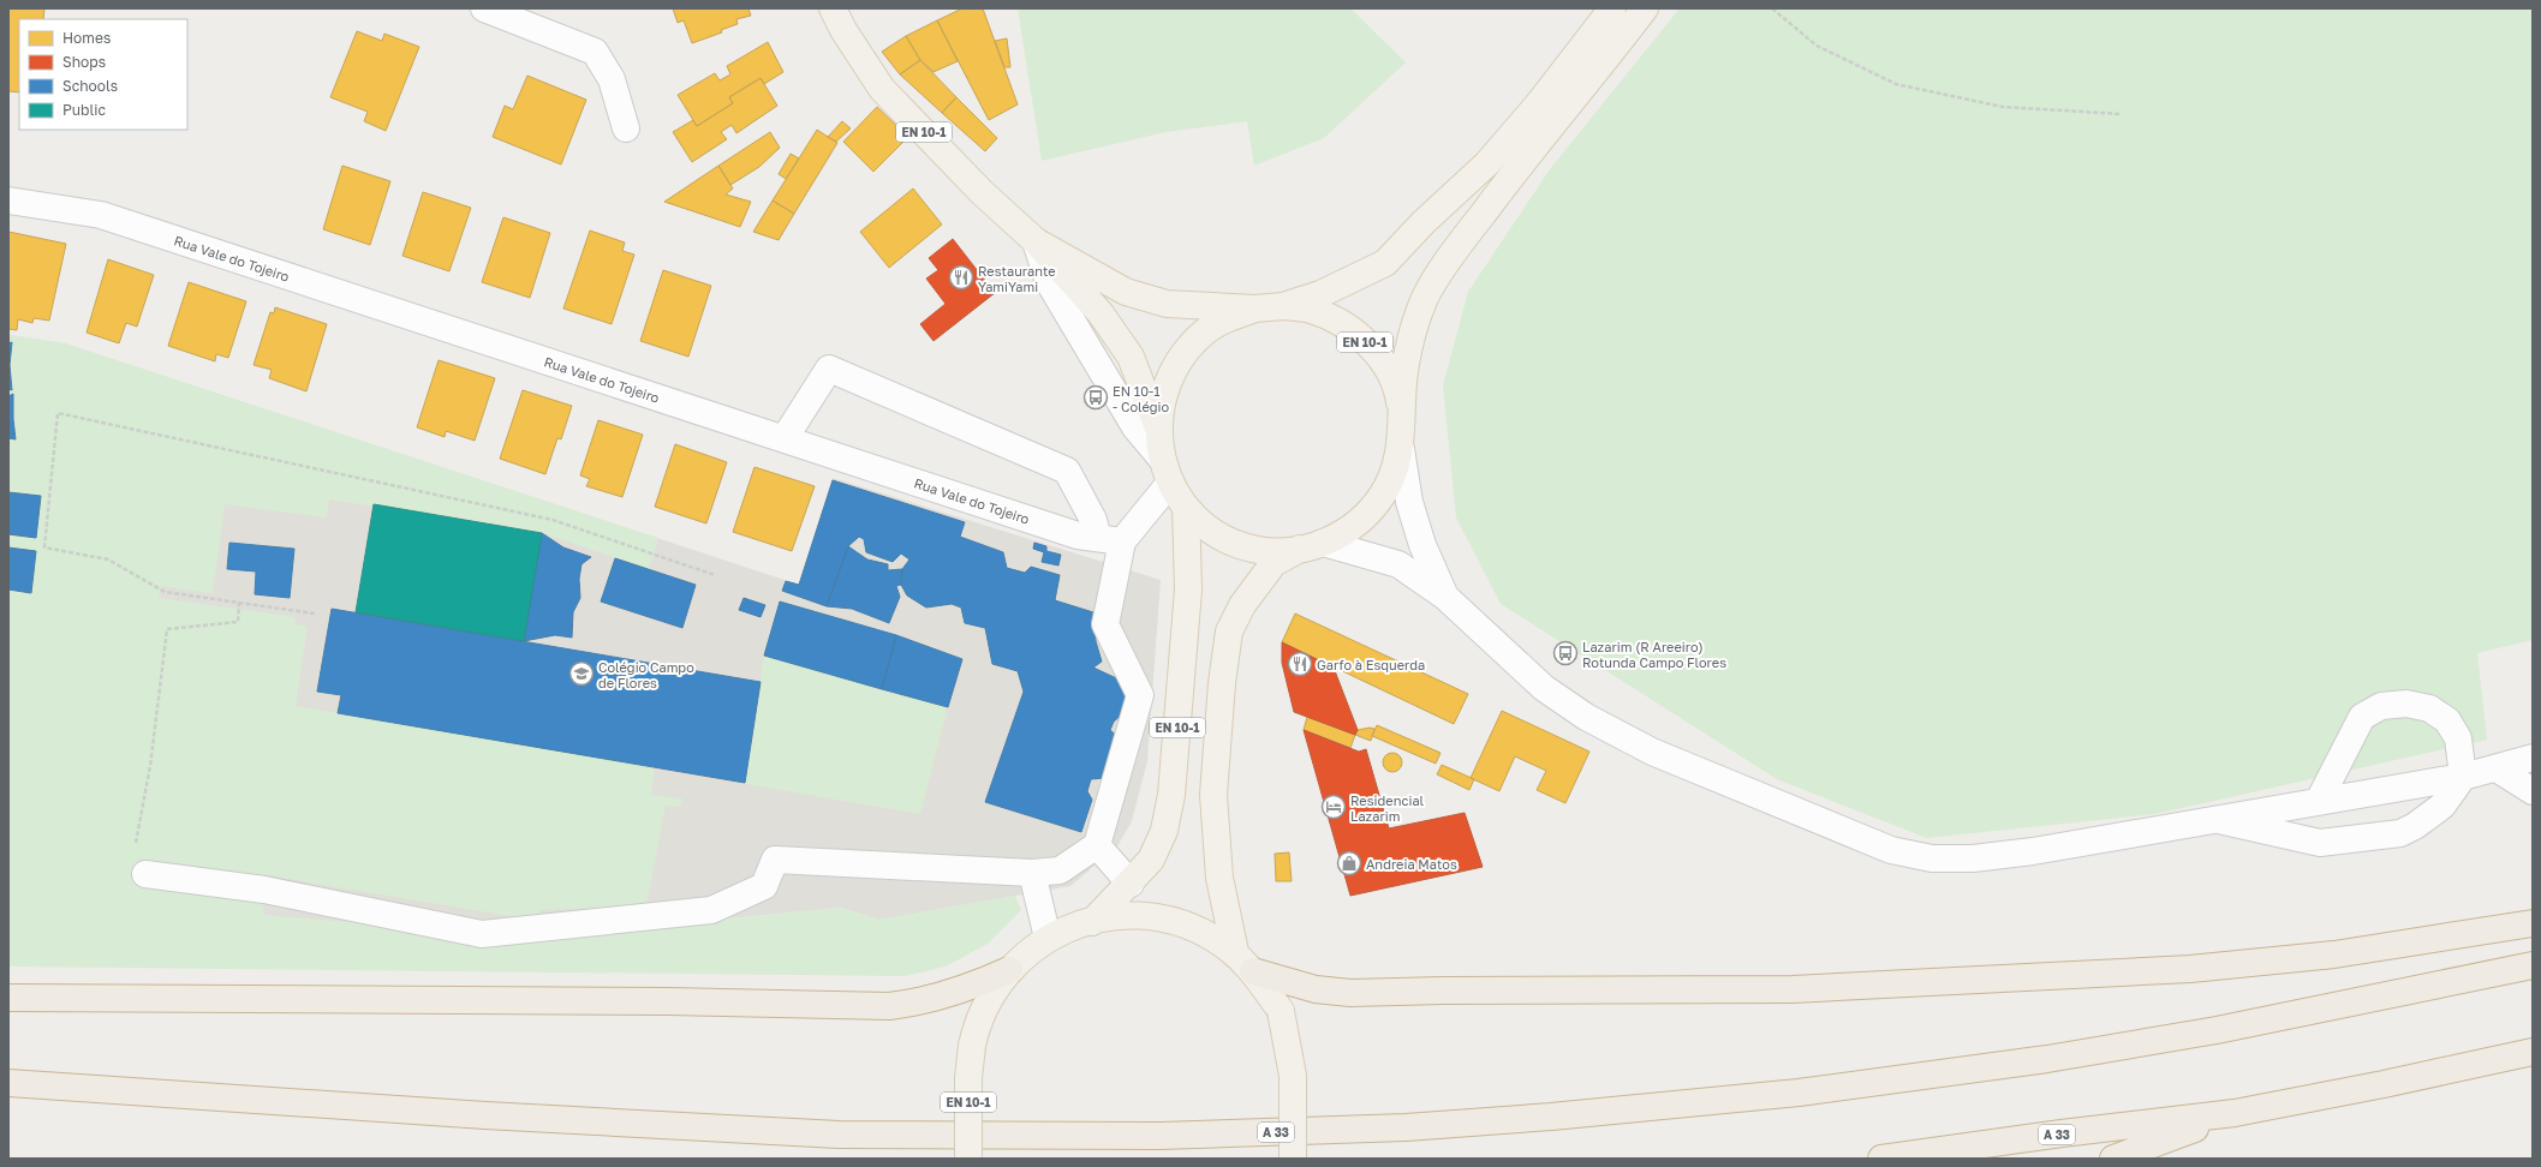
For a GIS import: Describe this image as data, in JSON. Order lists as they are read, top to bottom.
{
  "streets": {
    "highway": ["A 33"],
    "main road": ["EN 10-1"],
    "street": ["Rua Vale do Tojeiro"]
  },
  "places": {
    "restaurant": ["Restaurante YamiYami", "Garfo à Esquerda"],
    "bus stop": ["EN 10-1 - Colégio", "Lazarim (R Areeiro) Rotunda Campo Flores"],
    "school or university": ["Colégio Campo de Flores"],
    "hotel": ["Residencial Lazarim"],
    "shop": ["Andreia Matos"]
  },
  "legend": [
    "Homes",
    "Shops",
    "Schools",
    "Public"
  ]
}
